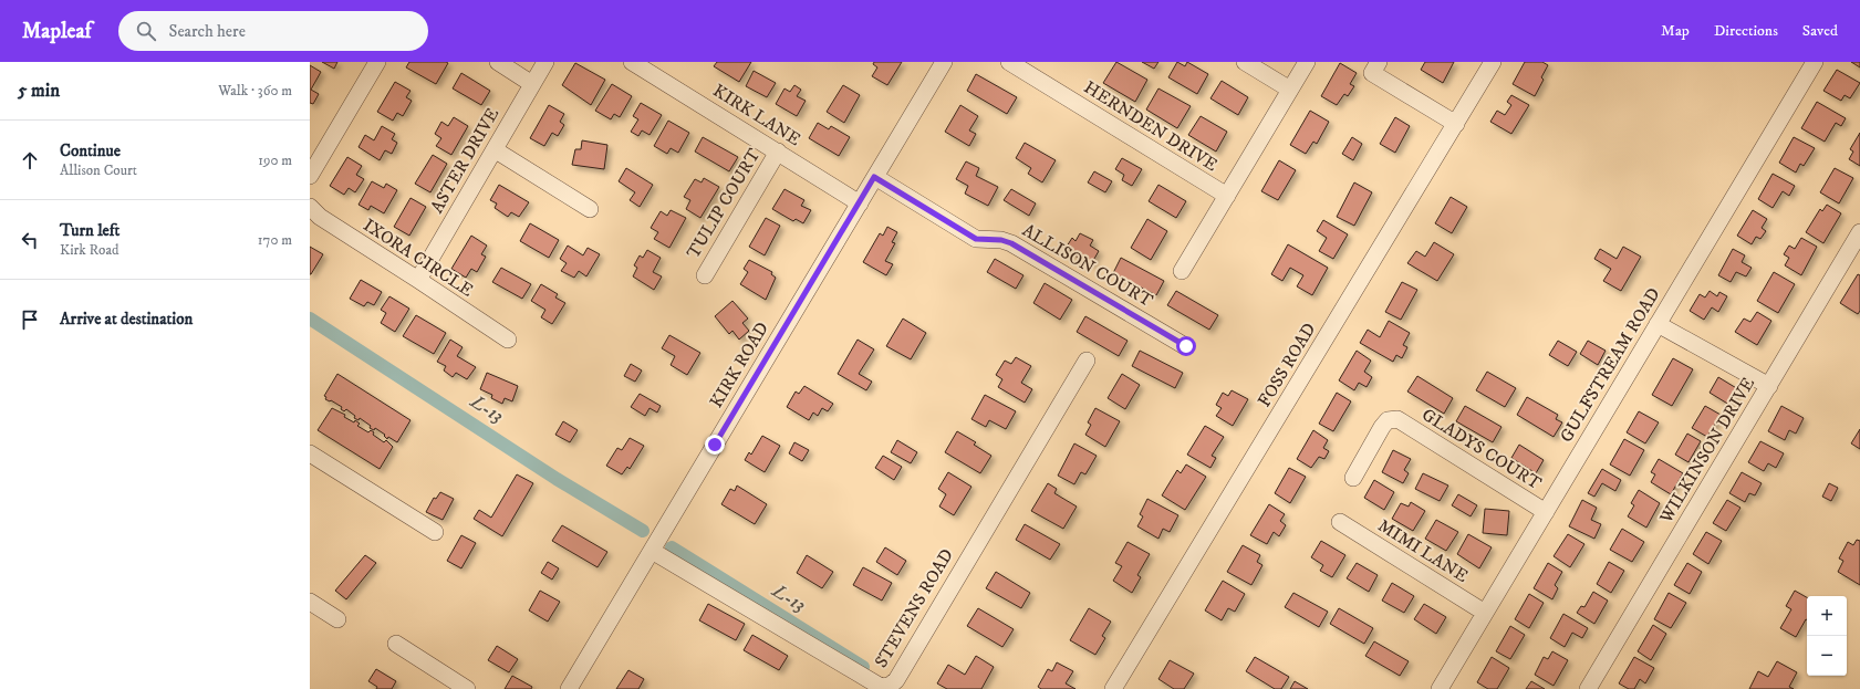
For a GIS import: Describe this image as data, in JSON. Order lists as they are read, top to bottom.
{
  "streets": {
    "street": [
      "KIRK LANE",
      "HERNDEN DRIVE",
      "ASTER DRIVE",
      "TULIP COURT",
      "IXORA CIRCLE",
      "ALLISON COURT",
      "KIRK ROAD",
      "FOSS ROAD",
      "GULFSTREAM ROAD",
      "GLADYS COURT",
      "WILKINSON DRIVE",
      "MIMI LANE",
      "STEVENS ROAD"
    ]
  },
  "crossings": [
    ["KIRK LANE", "TULIP COURT"],
    ["KIRK LANE", "KIRK ROAD"],
    ["ASTER DRIVE", "IXORA CIRCLE"],
    ["ALLISON COURT", "KIRK ROAD"],
    ["KIRK ROAD", "STEVENS ROAD"],
    ["GULFSTREAM ROAD", "GLADYS COURT"],
    ["GULFSTREAM ROAD", "MIMI LANE"]
  ],
  "water": ["L-13"],
  "page": {
    "header": "Mapleaf",
    "search": "Search here",
    "nav": ["Map", "Directions", "Saved"],
    "heading": ["5 min", "Walk · 360 m"],
    "list": [
      ["Continue", "Allison Court", "190 m"],
      ["Turn left", "Kirk Road", "170 m"],
      "Arrive at destination"
    ],
    "map_buttons": ["+", "−"]
  }
}
